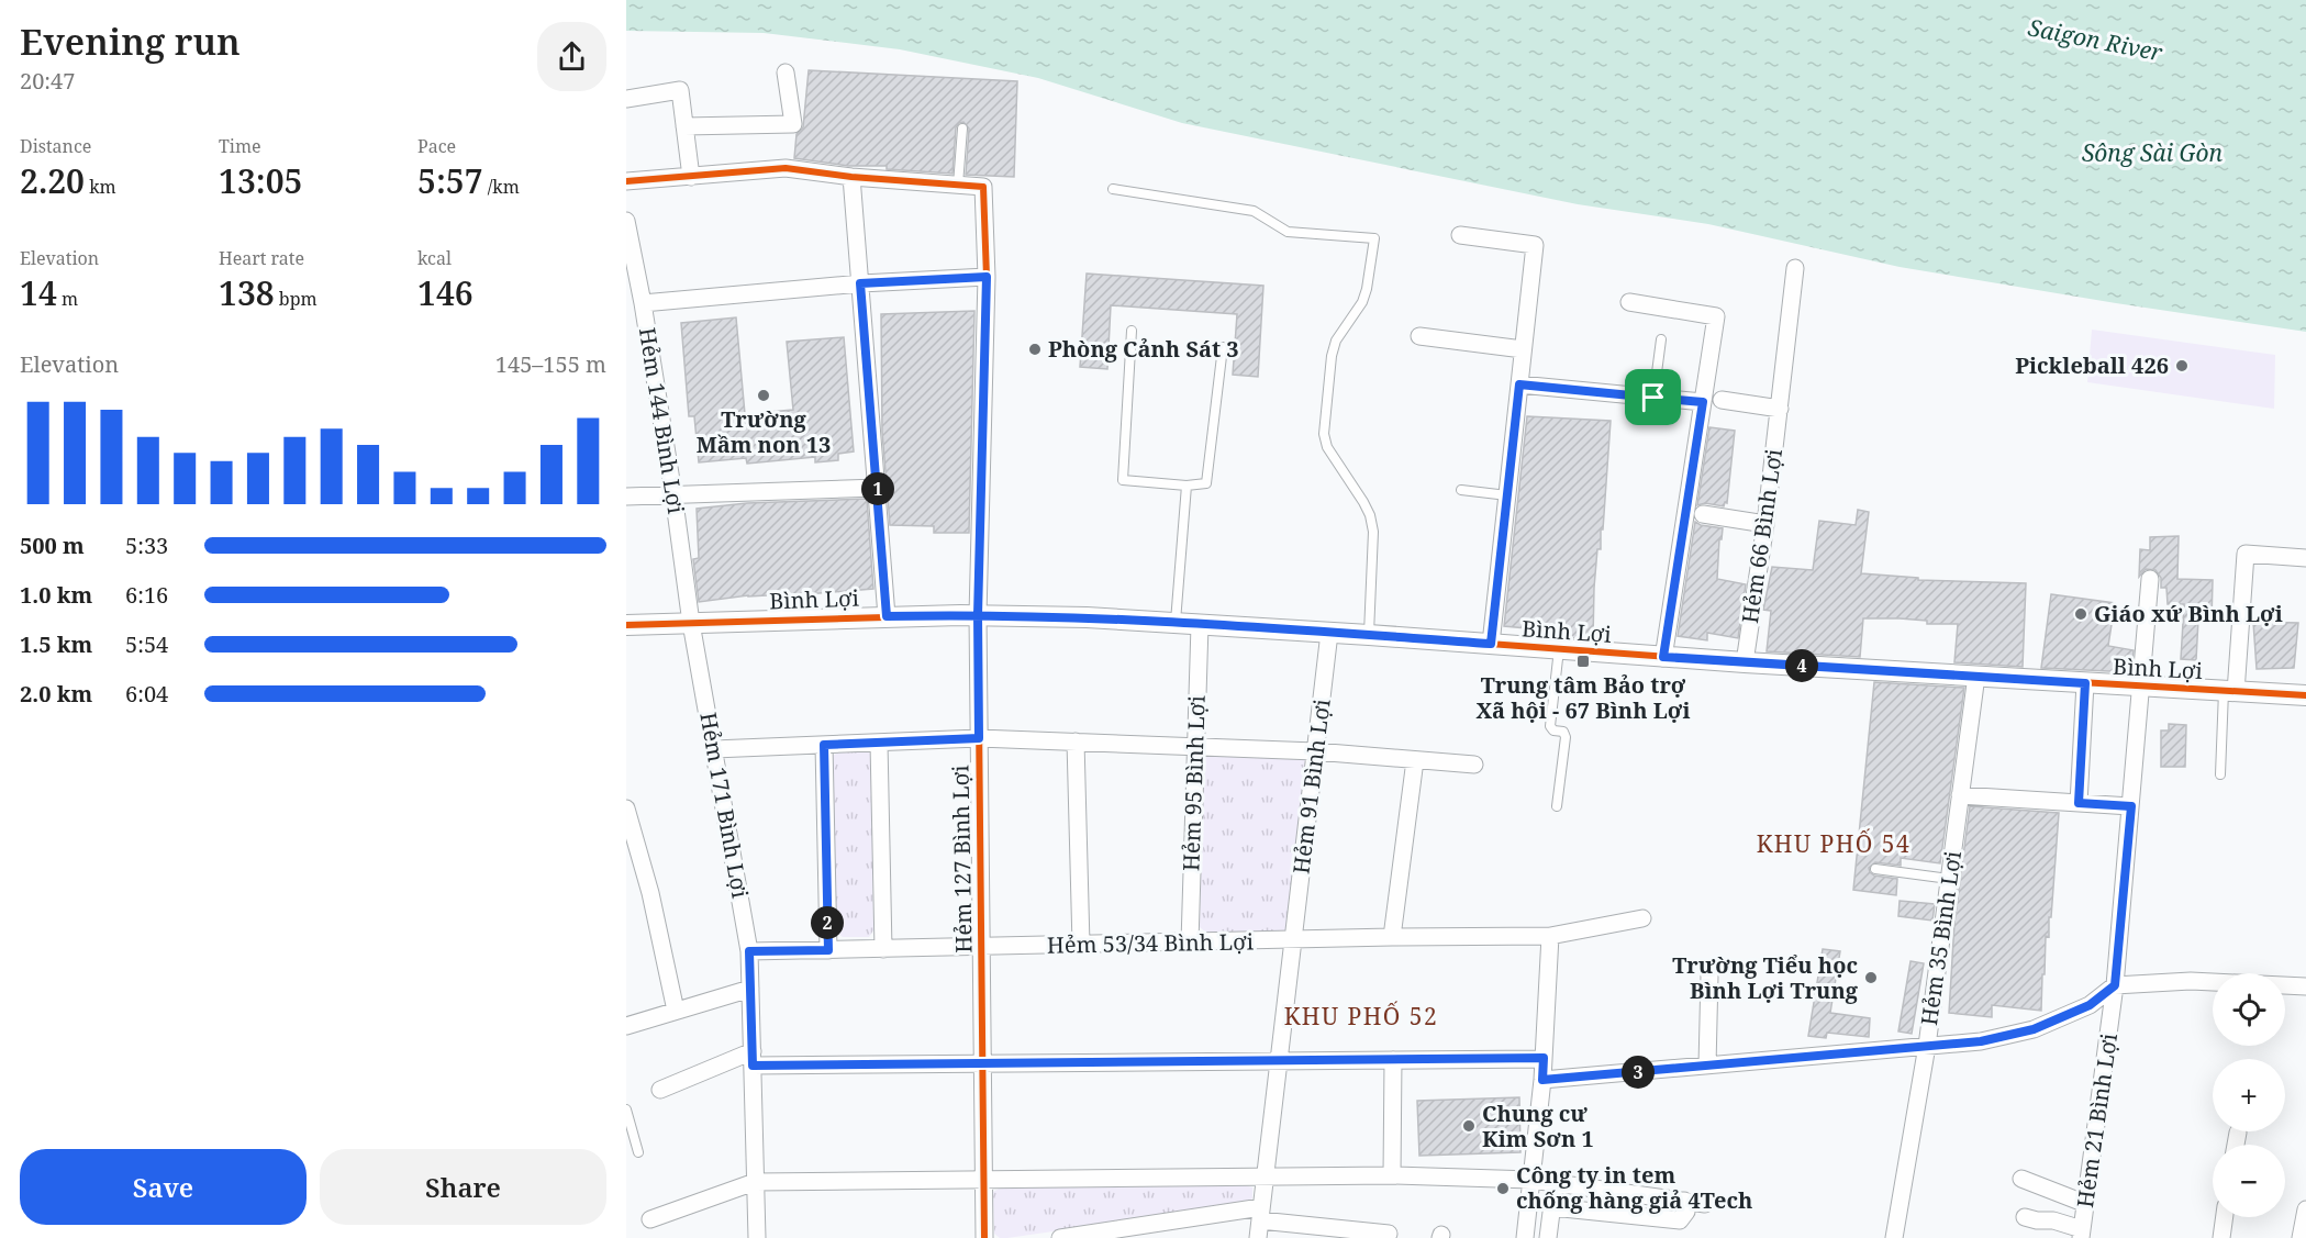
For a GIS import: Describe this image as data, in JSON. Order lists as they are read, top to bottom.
{
  "streets": {
    "street": [
      "Hẻm 144 Bình Lợi",
      "Hẻm 66 Bình Lợi",
      "Bình Lợi",
      "Hẻm 95 Bình Lợi",
      "Hẻm 91 Bình Lợi",
      "Hẻm 171 Bình Lợi",
      "Hẻm 127 Bình Lợi",
      "Hẻm 35 Bình Lợi",
      "Hẻm 53/34 Bình Lợi",
      "Hẻm 21 Bình Lợi"
    ]
  },
  "crossings": [
    ["Hẻm 144 Bình Lợi", "Bình Lợi"],
    ["Hẻm 144 Bình Lợi", "Hẻm 171 Bình Lợi"],
    ["Hẻm 66 Bình Lợi", "Bình Lợi"],
    ["Bình Lợi", "Hẻm 95 Bình Lợi"],
    ["Bình Lợi", "Hẻm 91 Bình Lợi"],
    ["Bình Lợi", "Hẻm 171 Bình Lợi"],
    ["Bình Lợi", "Hẻm 127 Bình Lợi"],
    ["Bình Lợi", "Hẻm 35 Bình Lợi"],
    ["Bình Lợi", "Hẻm 21 Bình Lợi"],
    ["Hẻm 95 Bình Lợi", "Hẻm 53/34 Bình Lợi"],
    ["Hẻm 91 Bình Lợi", "Hẻm 53/34 Bình Lợi"],
    ["Hẻm 171 Bình Lợi", "Hẻm 53/34 Bình Lợi"],
    ["Hẻm 127 Bình Lợi", "Hẻm 53/34 Bình Lợi"]
  ],
  "districts": ["KHU PHỐ 54", "KHU PHỐ 52"],
  "water": ["Saigon River", "Sông Sài Gòn"],
  "places": {
    "other": [
      "Phòng Cảnh Sát 3",
      "Pickleball 426",
      "Trường Mầm non 13",
      "Giáo xứ Bình Lợi",
      "Trường Tiểu học Bình Lợi Trung",
      "Chung cư Kim Sơn 1",
      "Công ty in tem chống hàng giả 4Tech"
    ],
    "transit": ["Trung tâm Bảo trợ Xã hội - 67 Bình Lợi"]
  },
  "page": {
    "heading": ["Evening run", "20:47"],
    "stats": [
      ["Distance", "2.20 km"],
      ["Time", "13:05"],
      ["Pace", "5:57 /km"],
      ["Elevation", "14 m"],
      ["Heart rate", "138 bpm"],
      ["kcal", "146"]
    ],
    "chart": ["Elevation", "145–155 m"],
    "pins": [
      "1",
      "4",
      "2",
      "3"
    ],
    "list": [
      {
        "name": "500 m",
        "note": "5:33"
      },
      {
        "name": "1.0 km",
        "note": "6:16"
      },
      {
        "name": "1.5 km",
        "note": "5:54"
      },
      {
        "name": "2.0 km",
        "note": "6:04"
      }
    ],
    "map_buttons": ["+", "−"],
    "buttons": ["Save", "Share"]
  }
}
